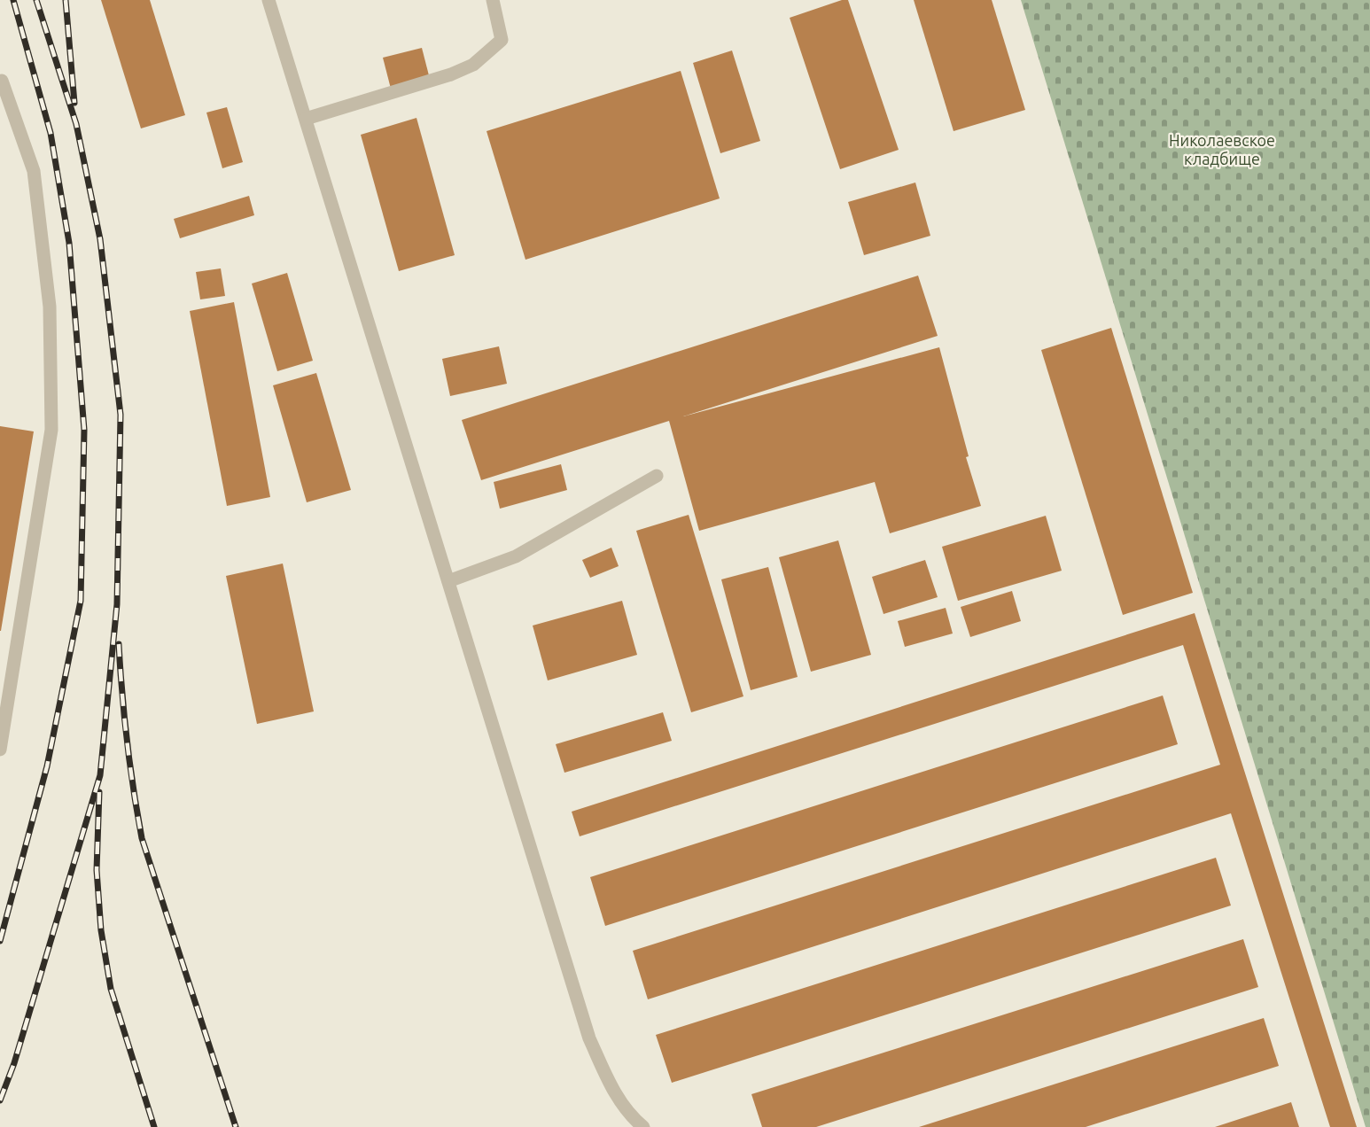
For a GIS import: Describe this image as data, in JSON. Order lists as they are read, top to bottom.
{
  "parks": ["Николаевское кладбище"]
}
